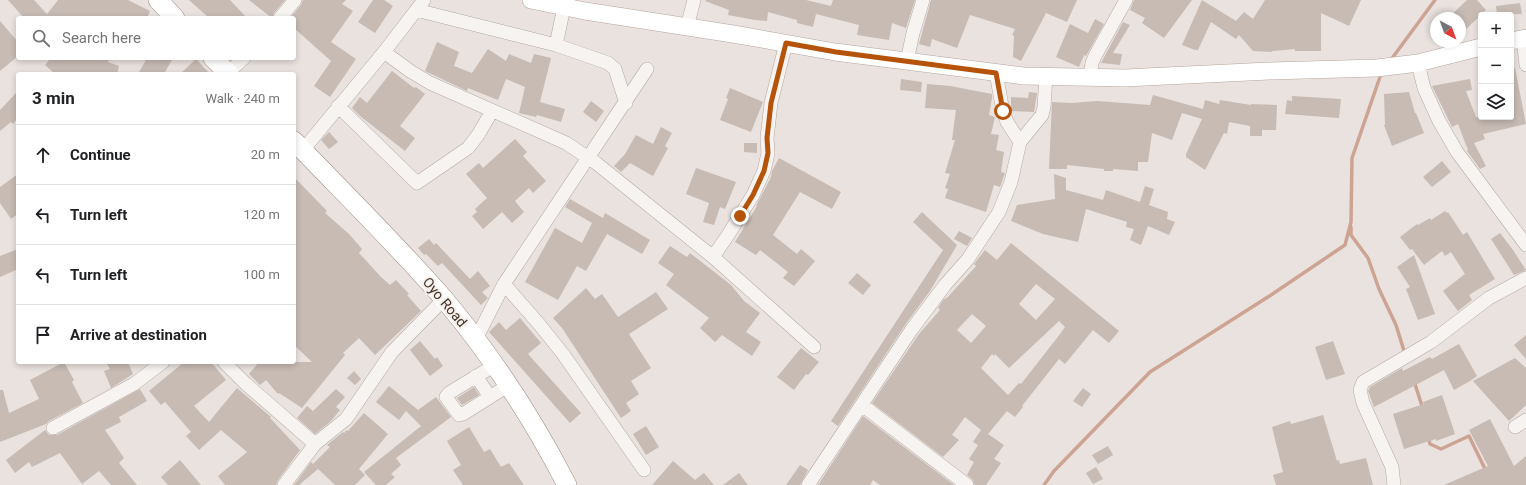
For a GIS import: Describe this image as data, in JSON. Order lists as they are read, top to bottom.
{
  "streets": {
    "highway": ["Oyo Road"]
  },
  "north": "bottom right",
  "page": {
    "map_buttons": ["+", "−"],
    "search": "Search here",
    "heading": ["3 min", "Walk · 240 m"],
    "list": [
      ["Continue", "20 m"],
      ["Turn left", "120 m"],
      ["Turn left", "100 m"],
      "Arrive at destination"
    ]
  }
}
